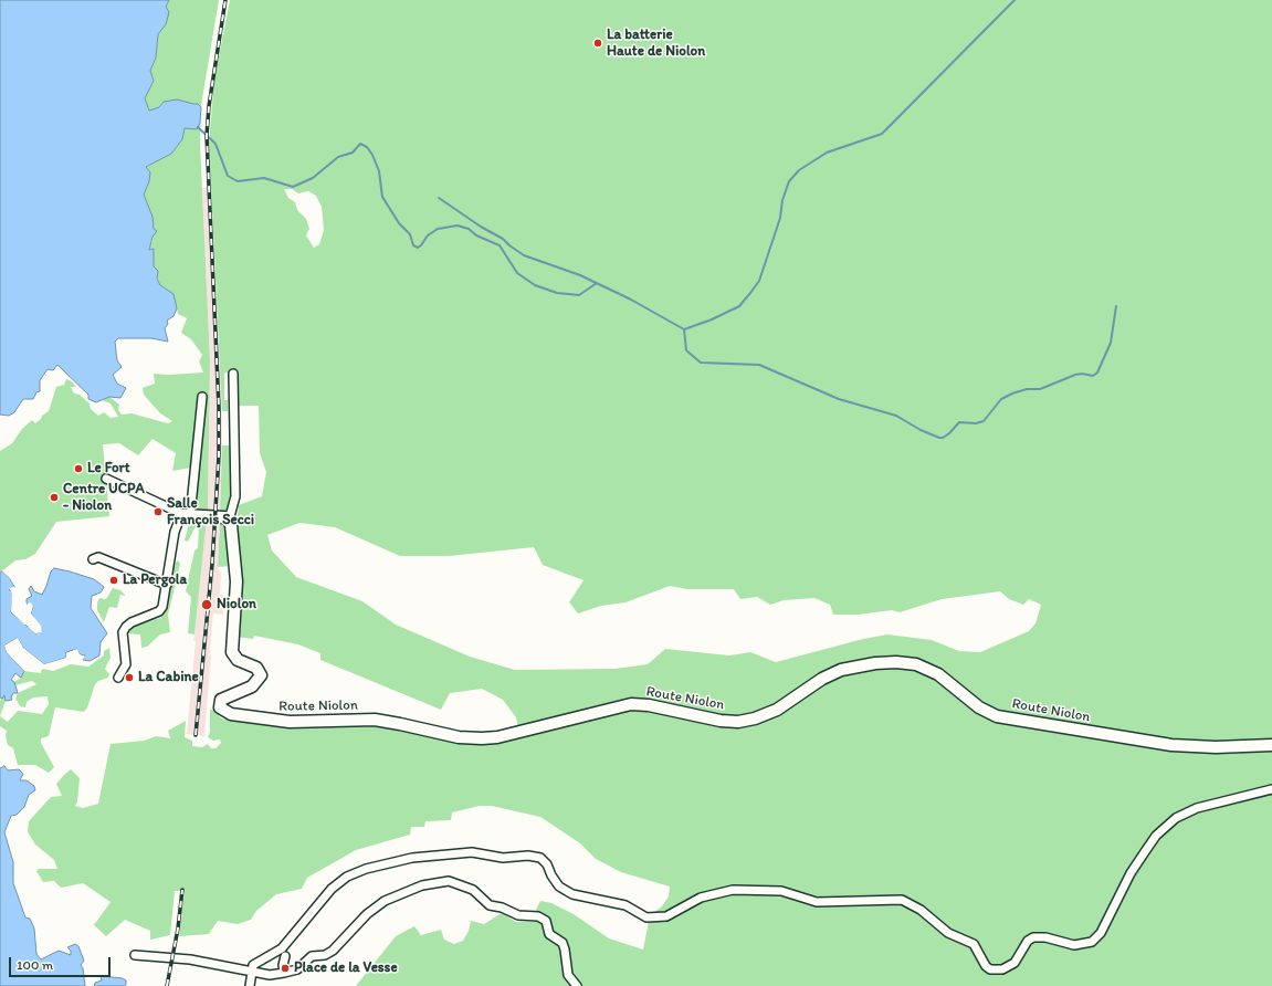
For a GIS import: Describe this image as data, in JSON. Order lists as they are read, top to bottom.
{
  "streets": {
    "street": ["Route Niolon"]
  },
  "places": [
    "La batterie Haute de Niolon",
    "Le Fort",
    "Centre UCPA - Niolon",
    "Salle François Secci",
    "La Pergola",
    "Niolon",
    "La Cabine",
    "Place de la Vesse"
  ],
  "scale_bar": "100 m"
}
